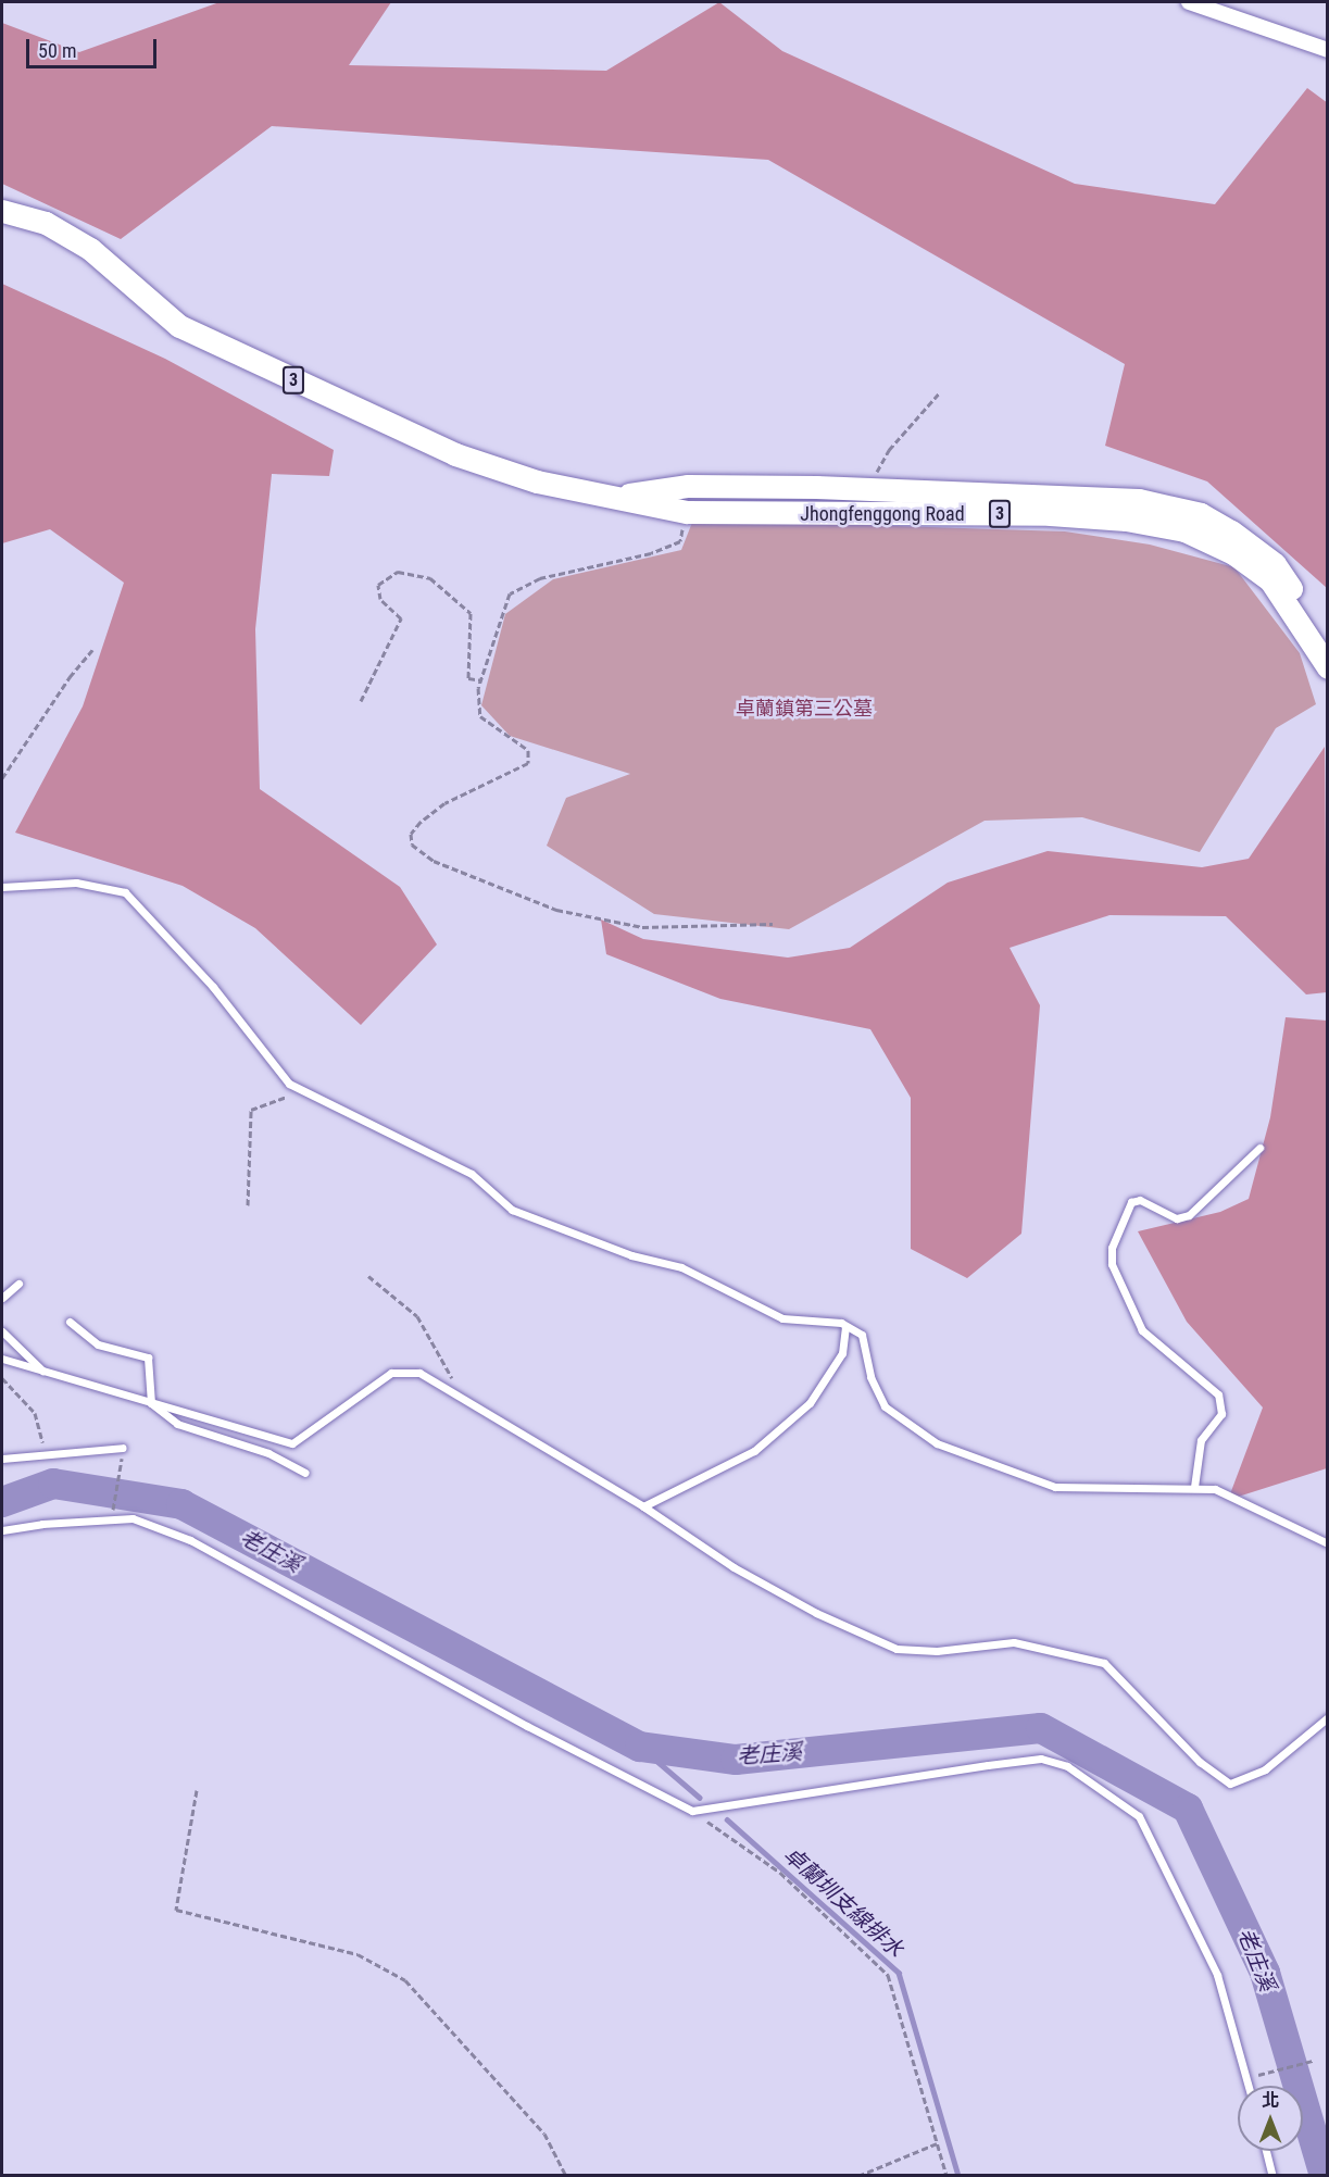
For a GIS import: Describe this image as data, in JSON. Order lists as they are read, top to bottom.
{
  "streets": {
    "main road": ["3", "Jhongfenggong Road"]
  },
  "water": ["老庄溪", "卓蘭圳支線排水"],
  "parks": ["卓蘭鎮第三公墓"],
  "scale_bar": "50 m",
  "north": "top"
}
